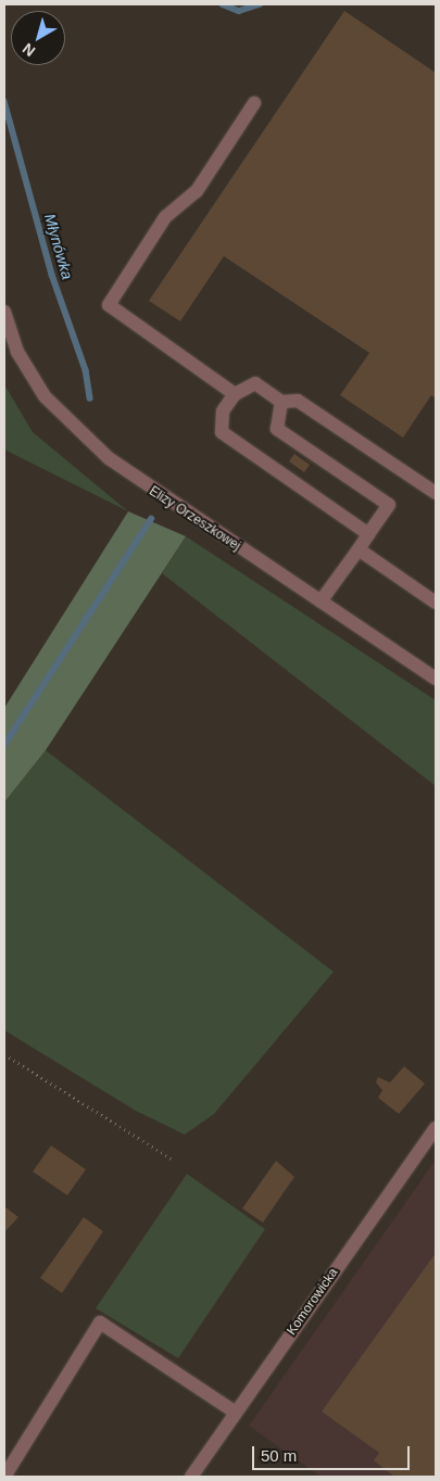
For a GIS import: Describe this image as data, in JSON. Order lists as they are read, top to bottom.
{
  "streets": {
    "street": ["Elizy Orzeszkowej", "Komorowicka"]
  },
  "water": ["Młynówka"],
  "scale_bar": "50 m",
  "north": "bottom left"
}
